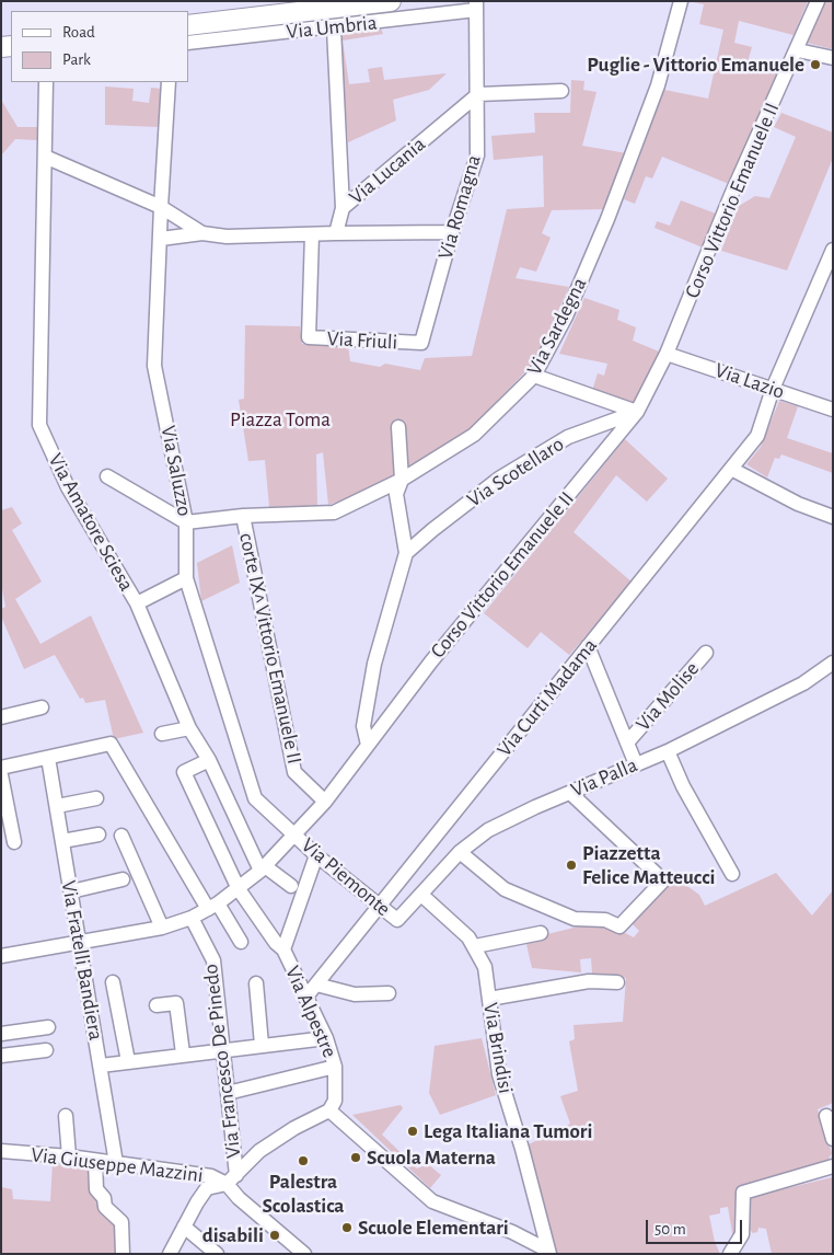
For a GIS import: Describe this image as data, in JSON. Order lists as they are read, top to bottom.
{
  "streets": {
    "street": [
      "Via Umbria",
      "Via Lucania",
      "Corso Vittorio Emanuele II",
      "Via Romagna",
      "Via Sardegna",
      "Via Friuli",
      "Via Lazio",
      "Via Saluzzo",
      "Via Scotellaro",
      "Via Amatore Sciesa",
      "corte IX^ Vittorio Emanuele II",
      "Via Molise",
      "Via Curti Madama",
      "Via Palla",
      "Via Piemonte",
      "Via Fratelli Bandiera",
      "Via Alpestre",
      "Via Brindisi",
      "Via Francesco De Pinedo",
      "Via Giuseppe Mazzini"
    ]
  },
  "crossings": [
    ["Via Umbria", "Via Romagna"],
    ["Via Lucania", "Via Romagna"],
    ["Corso Vittorio Emanuele II", "Via Lazio"],
    ["Corso Vittorio Emanuele II", "Via Saluzzo"],
    ["Corso Vittorio Emanuele II", "Via Scotellaro"],
    ["Corso Vittorio Emanuele II", "Via Amatore Sciesa"],
    ["Corso Vittorio Emanuele II", "corte IX^ Vittorio Emanuele II"],
    ["Corso Vittorio Emanuele II", "Via Piemonte"],
    ["Corso Vittorio Emanuele II", "Via Fratelli Bandiera"],
    ["Corso Vittorio Emanuele II", "Via Alpestre"],
    ["Corso Vittorio Emanuele II", "Via Francesco De Pinedo"],
    ["Via Romagna", "Via Friuli"],
    ["Via Sardegna", "Via Saluzzo"],
    ["Via Sardegna", "corte IX^ Vittorio Emanuele II"],
    ["Via Lazio", "Via Curti Madama"],
    ["Via Saluzzo", "Via Piemonte"],
    ["Via Amatore Sciesa", "Via Alpestre"],
    ["Via Curti Madama", "Via Piemonte"],
    ["Via Curti Madama", "Via Alpestre"],
    ["Via Palla", "Via Piemonte"],
    ["Via Palla", "Via Brindisi"],
    ["Via Piemonte", "Via Alpestre"],
    ["Via Fratelli Bandiera", "Via Giuseppe Mazzini"],
    ["Via Francesco De Pinedo", "Via Giuseppe Mazzini"]
  ],
  "parks": ["Piazza Toma"],
  "places": [
    "Puglie - Vittorio Emanuele",
    "Piazzetta Felice Matteucci",
    "Lega Italiana Tumori",
    "Scuola Materna",
    "Palestra Scolastica",
    "Scuole Elementari",
    "disabili"
  ],
  "legend": ["Road", "Park"],
  "scale_bar": "50 m"
}
